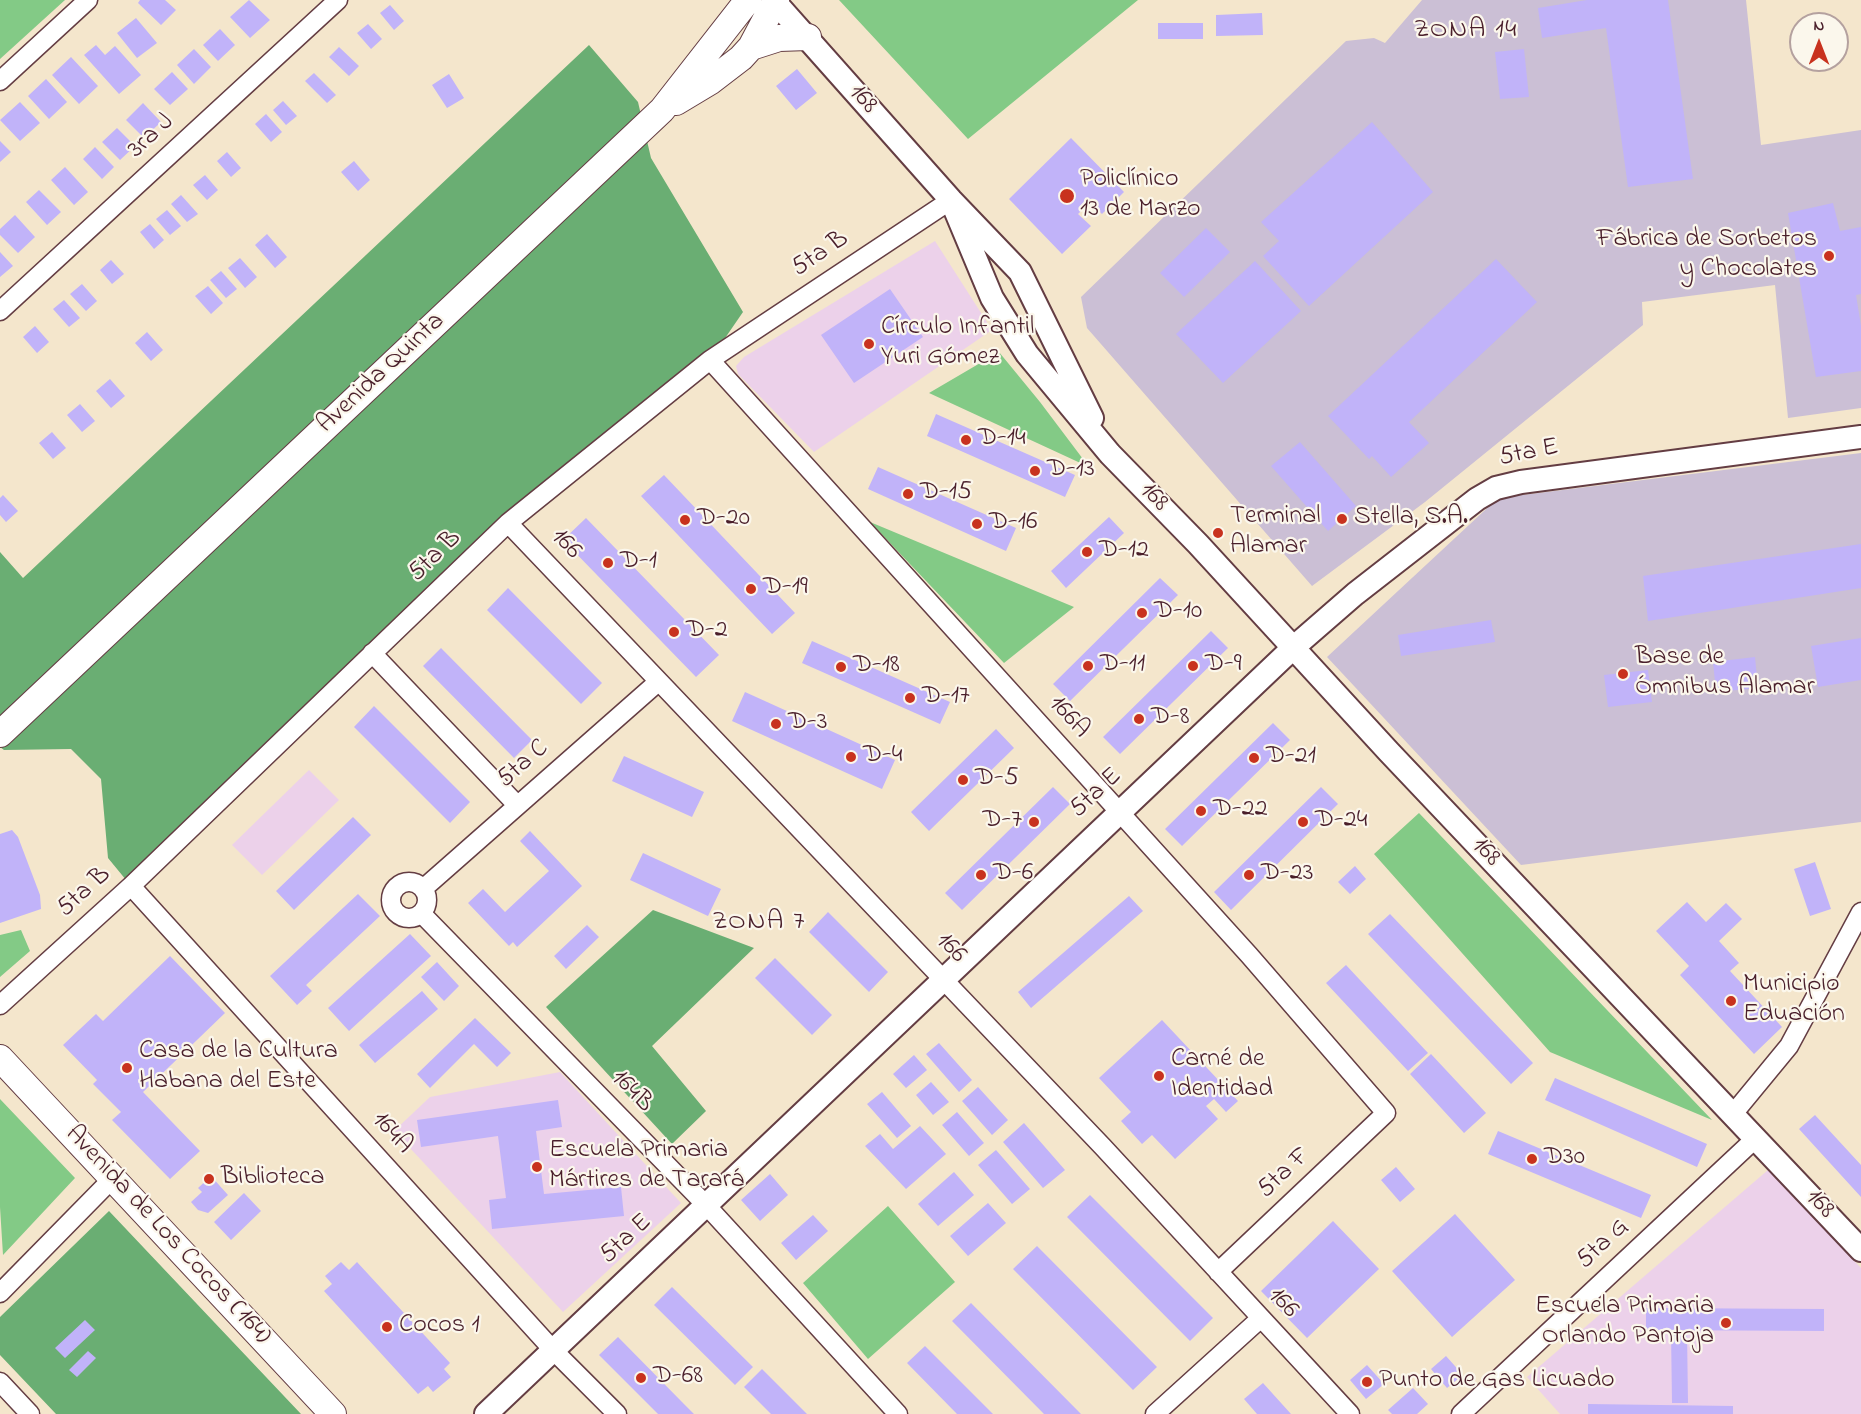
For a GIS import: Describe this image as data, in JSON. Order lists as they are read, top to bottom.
{
  "streets": {
    "main road": ["Avenida Quinta", "Avenida de Los Cocos (164)"],
    "street": [
      "168",
      "3ra J",
      "5ta B",
      "5ta E",
      "166",
      "166A",
      "5ta C",
      "164B",
      "164A",
      "5ta F",
      "5ta G"
    ]
  },
  "crossings": [
    ["168", "5ta B"],
    ["168", "5ta E"],
    ["168", "5ta G"],
    ["5ta B", "166"],
    ["5ta B", "166A"],
    ["5ta B", "164A"],
    ["5ta E", "166"],
    ["5ta E", "166A"],
    ["5ta E", "164B"],
    ["5ta E", "164A"],
    ["166", "5ta C"],
    ["166", "5ta F"],
    ["166A", "5ta F"],
    ["5ta C", "164B"]
  ],
  "districts": ["ZONA 14", "ZONA 7"],
  "places": [
    "Policlínico 13 de Marzo",
    "Fábrica de Sorbetos y Chocolates",
    "Círculo Infantil Yuri Gómez",
    "D-14",
    "D-13",
    "D-15",
    "Stella, S.A.",
    "D-20",
    "D-16",
    "Terminal Alamar",
    "D-12",
    "D-1",
    "D-19",
    "D-10",
    "D-2",
    "D-11",
    "D-9",
    "D-18",
    "Base de Ómnibus Alamar",
    "D-17",
    "D-8",
    "D-3",
    "D-4",
    "D-21",
    "D-5",
    "D-22",
    "D-7",
    "D-24",
    "D-6",
    "D-23",
    "Municipio Eduación",
    "Casa de la Cultura Habana del Este",
    "Carné de Identidad",
    "D30",
    "Escuela Primaria Mártires de Tarará",
    "Biblioteca",
    "Escuela Primaria Orlando Pantoja",
    "Cocos 1",
    "D-68",
    "Punto de Gas Licuado"
  ],
  "north": "top"
}
